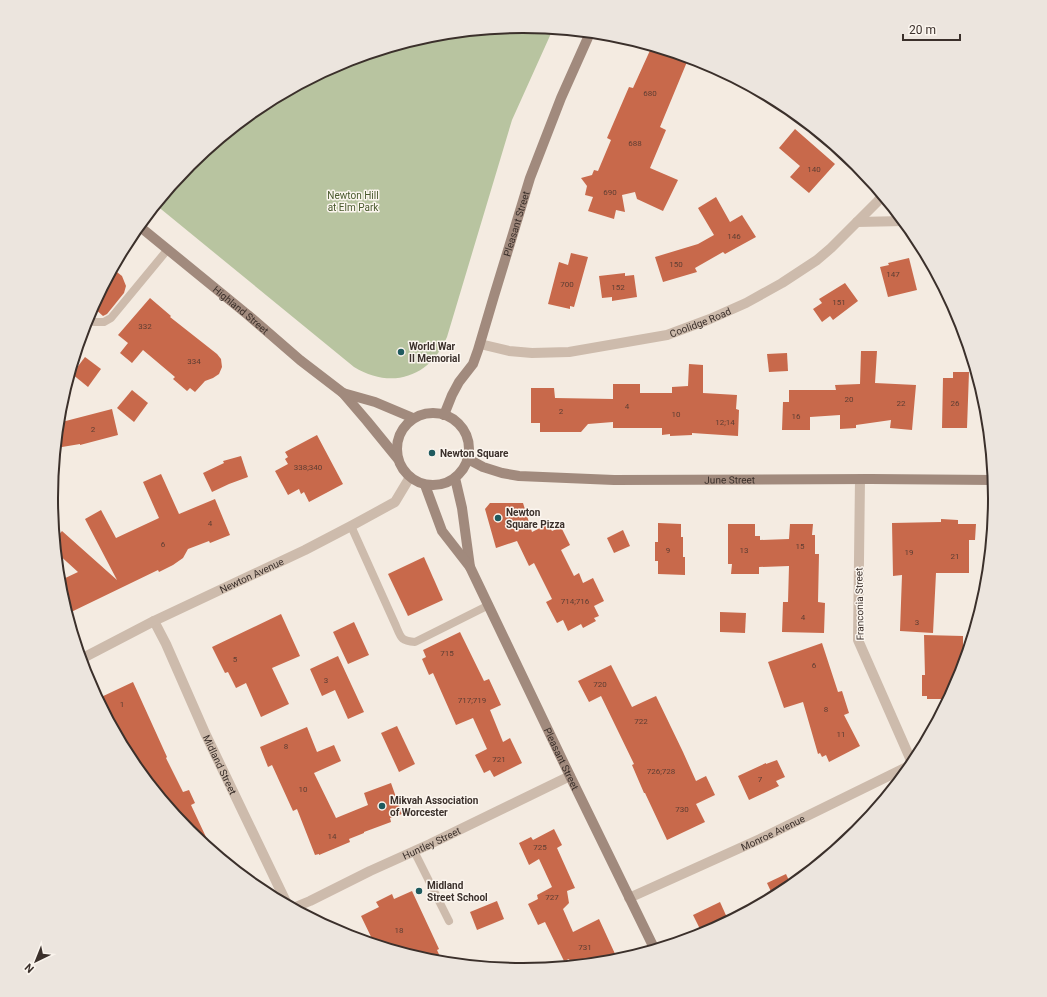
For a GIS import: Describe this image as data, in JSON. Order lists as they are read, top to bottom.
{
  "streets": {
    "main road": ["Pleasant Street", "Highland Street", "June Street"],
    "street": [
      "Coolidge Road",
      "Newton Avenue",
      "Franconia Street",
      "Midland Street",
      "Monroe Avenue",
      "Huntley Street"
    ]
  },
  "crossings": [
    ["Pleasant Street", "Highland Street"],
    ["Pleasant Street", "Coolidge Road"],
    ["Pleasant Street", "June Street"],
    ["Pleasant Street", "Newton Avenue"],
    ["Pleasant Street", "Monroe Avenue"],
    ["Pleasant Street", "Huntley Street"],
    ["Highland Street", "June Street"],
    ["Highland Street", "Newton Avenue"],
    ["June Street", "Newton Avenue"],
    ["June Street", "Franconia Street"],
    ["Newton Avenue", "Midland Street"]
  ],
  "parks": ["Newton Hill at Elm Park"],
  "places": [
    "World War II Memorial",
    "Newton Square",
    "Newton Square Pizza",
    "Mikvah Association of Worcester",
    "Midland Street School"
  ],
  "house_numbers": [
    "680",
    "688",
    "140",
    "690",
    "146",
    "150",
    "147",
    "700",
    "152",
    "151",
    "332",
    "334",
    "20",
    "22",
    "26",
    "4",
    "2",
    "10",
    "16",
    "12;14",
    "2",
    "338;340",
    "4",
    "6",
    "15",
    "9",
    "13",
    "19",
    "21",
    "714;716",
    "4",
    "3",
    "715",
    "5",
    "6",
    "3",
    "720",
    "717;719",
    "1",
    "8",
    "722",
    "11",
    "8",
    "721",
    "726;728",
    "7",
    "10",
    "730",
    "14",
    "725",
    "727",
    "18",
    "731"
  ],
  "scale_bar": "20 m",
  "north": "bottom left"
}
